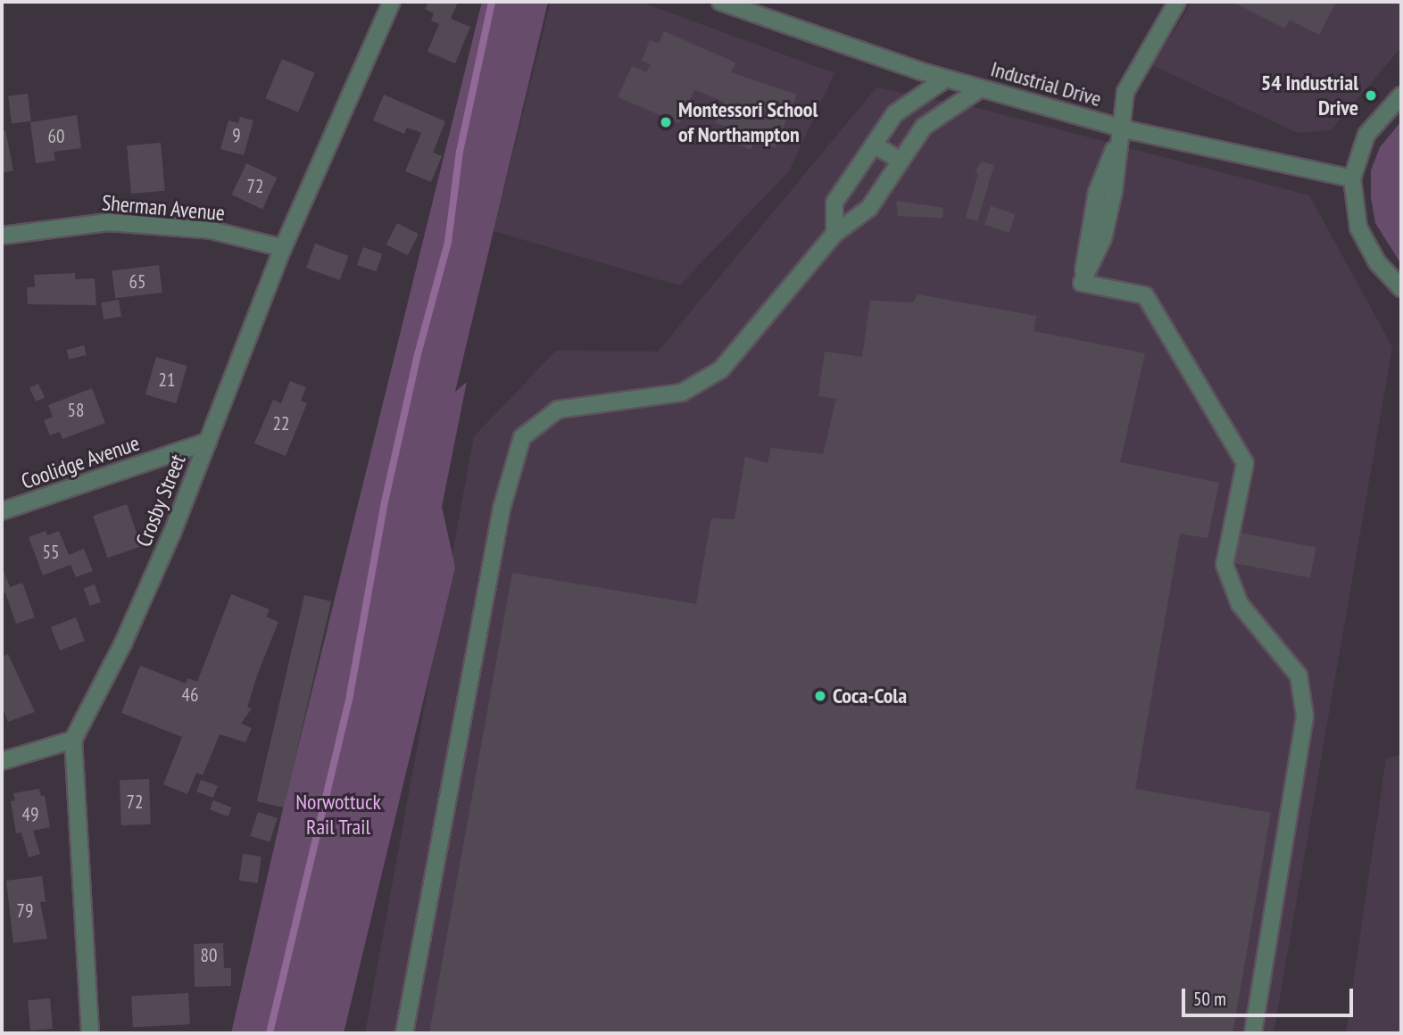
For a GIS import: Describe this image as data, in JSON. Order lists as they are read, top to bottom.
{
  "streets": {
    "street": [
      "Industrial Drive",
      "Sherman Avenue",
      "Coolidge Avenue",
      "Crosby Street"
    ]
  },
  "crossings": [
    ["Sherman Avenue", "Crosby Street"],
    ["Coolidge Avenue", "Crosby Street"]
  ],
  "parks": ["Norwottuck Rail Trail"],
  "places": ["54 Industrial Drive", "Montessori School of Northampton", "Coca-Cola"],
  "house_numbers": [
    "9",
    "60",
    "72",
    "65",
    "21",
    "58",
    "22",
    "55",
    "46",
    "72",
    "49",
    "79",
    "80"
  ],
  "scale_bar": "50 m"
}
